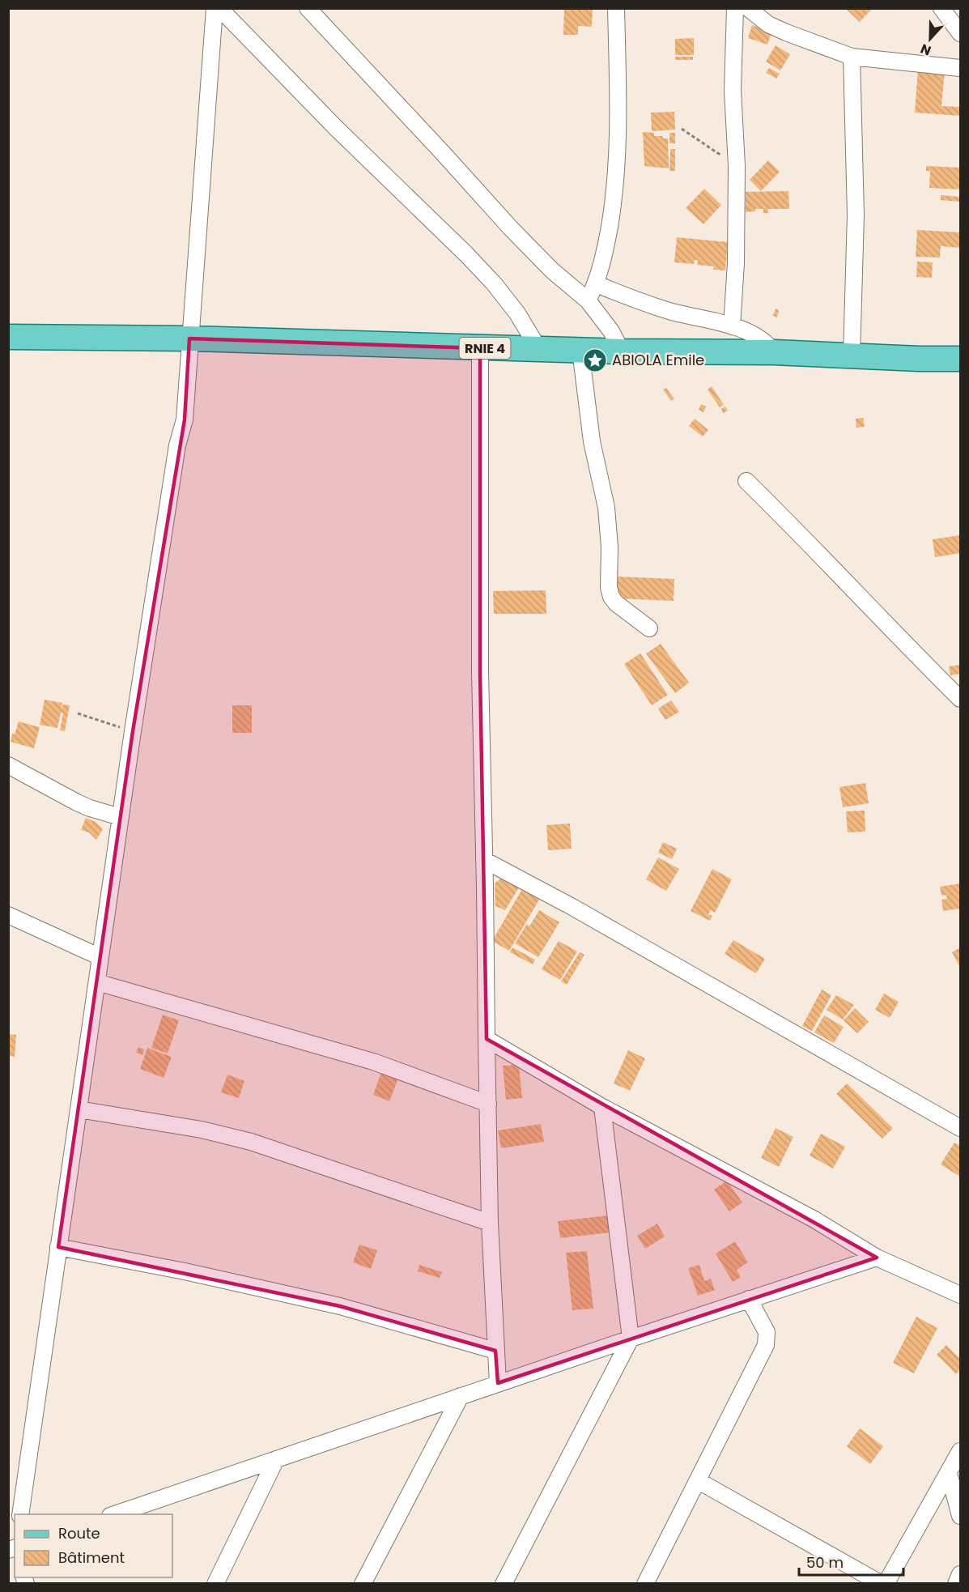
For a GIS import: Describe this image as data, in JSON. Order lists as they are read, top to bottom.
{
  "streets": {
    "main road": ["RNIE 4"]
  },
  "places": {
    "place": ["ABIOLA Emile"]
  },
  "legend": ["Route", "Bâtiment"],
  "scale_bar": "50 m",
  "north": "bottom"
}
